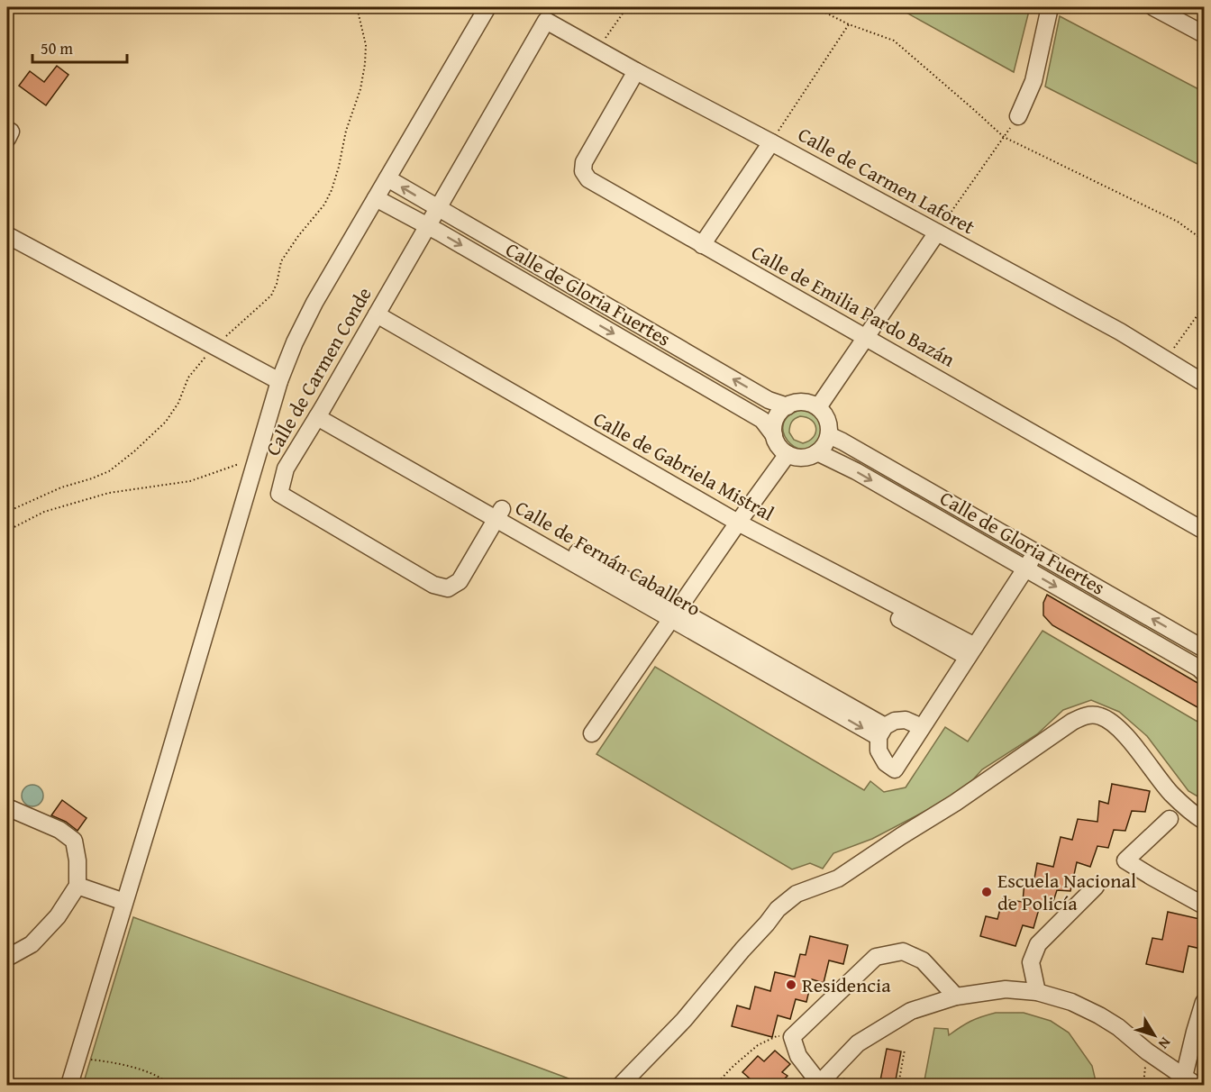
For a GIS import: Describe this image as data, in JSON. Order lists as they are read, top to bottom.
{
  "streets": {
    "street": [
      "Calle de Carmen Laforet",
      "Calle de Gloria Fuertes",
      "Calle de Emilia Pardo Bazán",
      "Calle de Carmen Conde",
      "Calle de Gabriela Mistral",
      "Calle de Fernán Caballero"
    ]
  },
  "crossings": [
    ["Calle de Carmen Laforet", "Calle de Emilia Pardo Bazán"],
    ["Calle de Carmen Laforet", "Calle de Carmen Conde"],
    ["Calle de Gloria Fuertes", "Calle de Carmen Conde"],
    ["Calle de Carmen Conde", "Calle de Gabriela Mistral"],
    ["Calle de Carmen Conde", "Calle de Fernán Caballero"]
  ],
  "places": ["Escuela Nacional de Policía", "Residencia"],
  "scale_bar": "50 m",
  "north": "bottom right"
}
